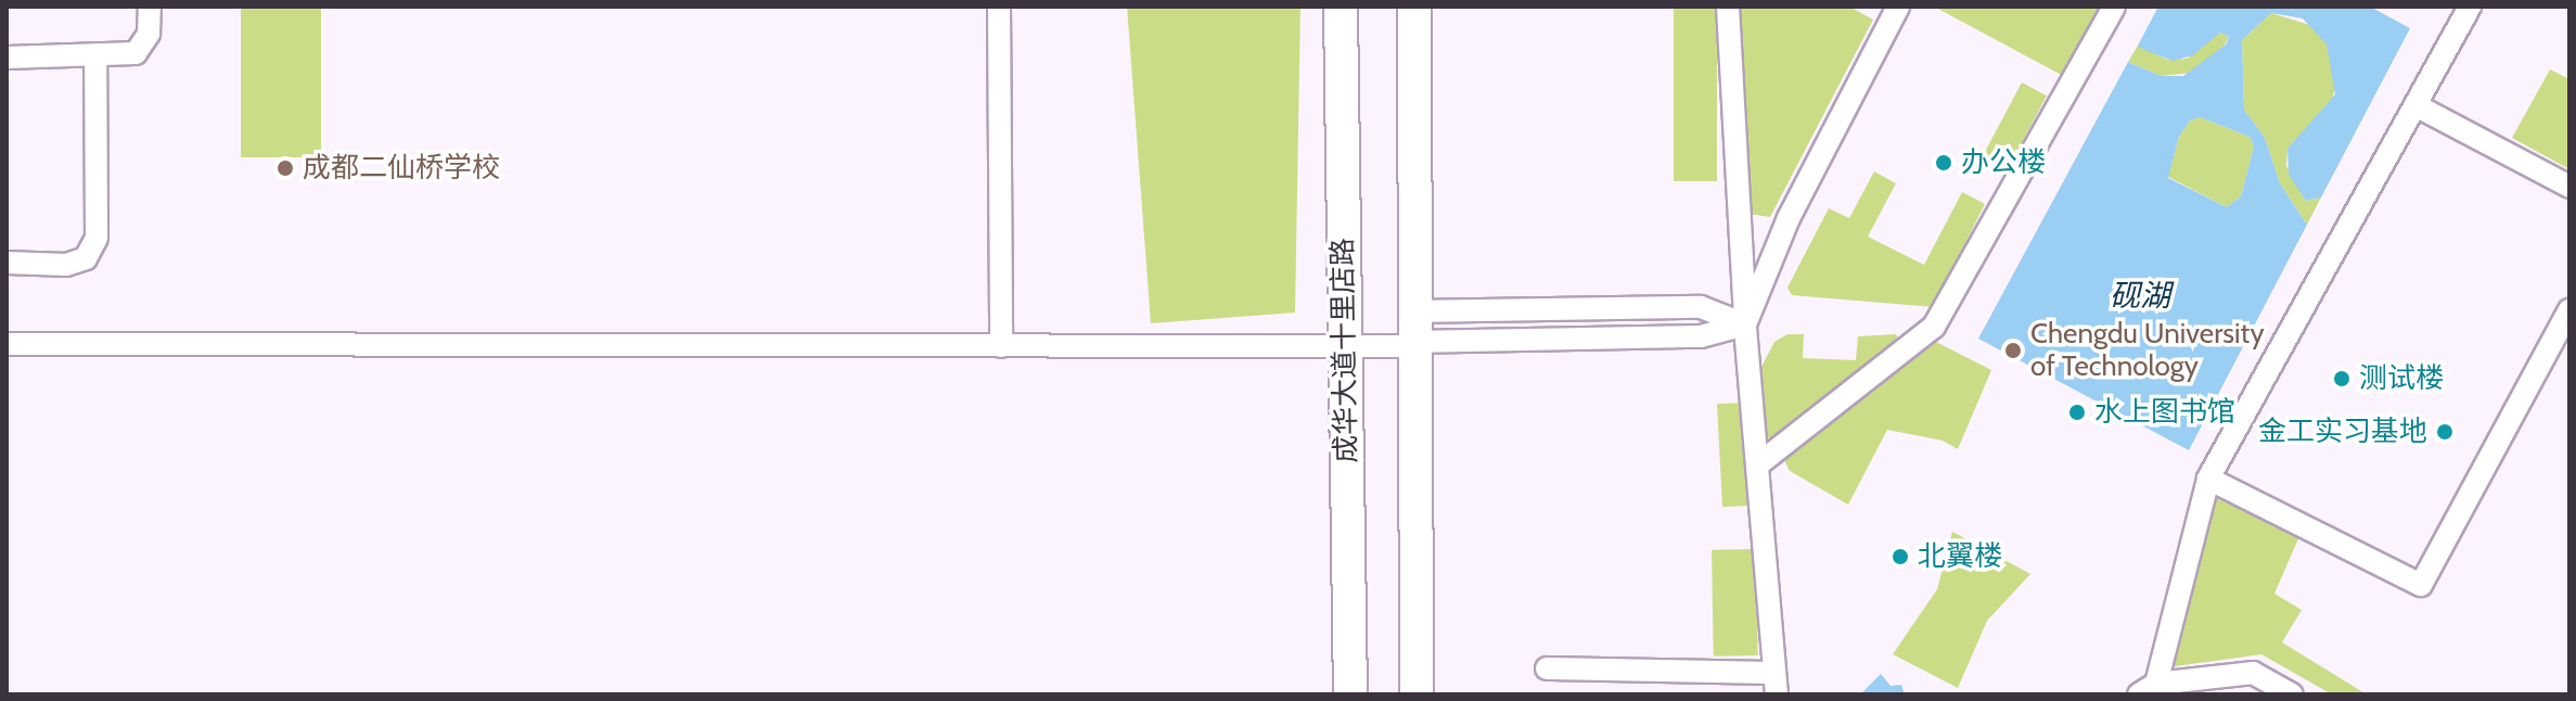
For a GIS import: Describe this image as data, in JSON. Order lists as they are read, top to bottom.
{
  "streets": {
    "main road": ["成华大道十里店路"]
  },
  "water": ["砚湖"],
  "places": [
    "办公楼",
    "成都二仙桥学校",
    "Chengdu University of Technology",
    "测试楼",
    "水上图书馆",
    "金工实习基地",
    "北翼楼"
  ]
}
